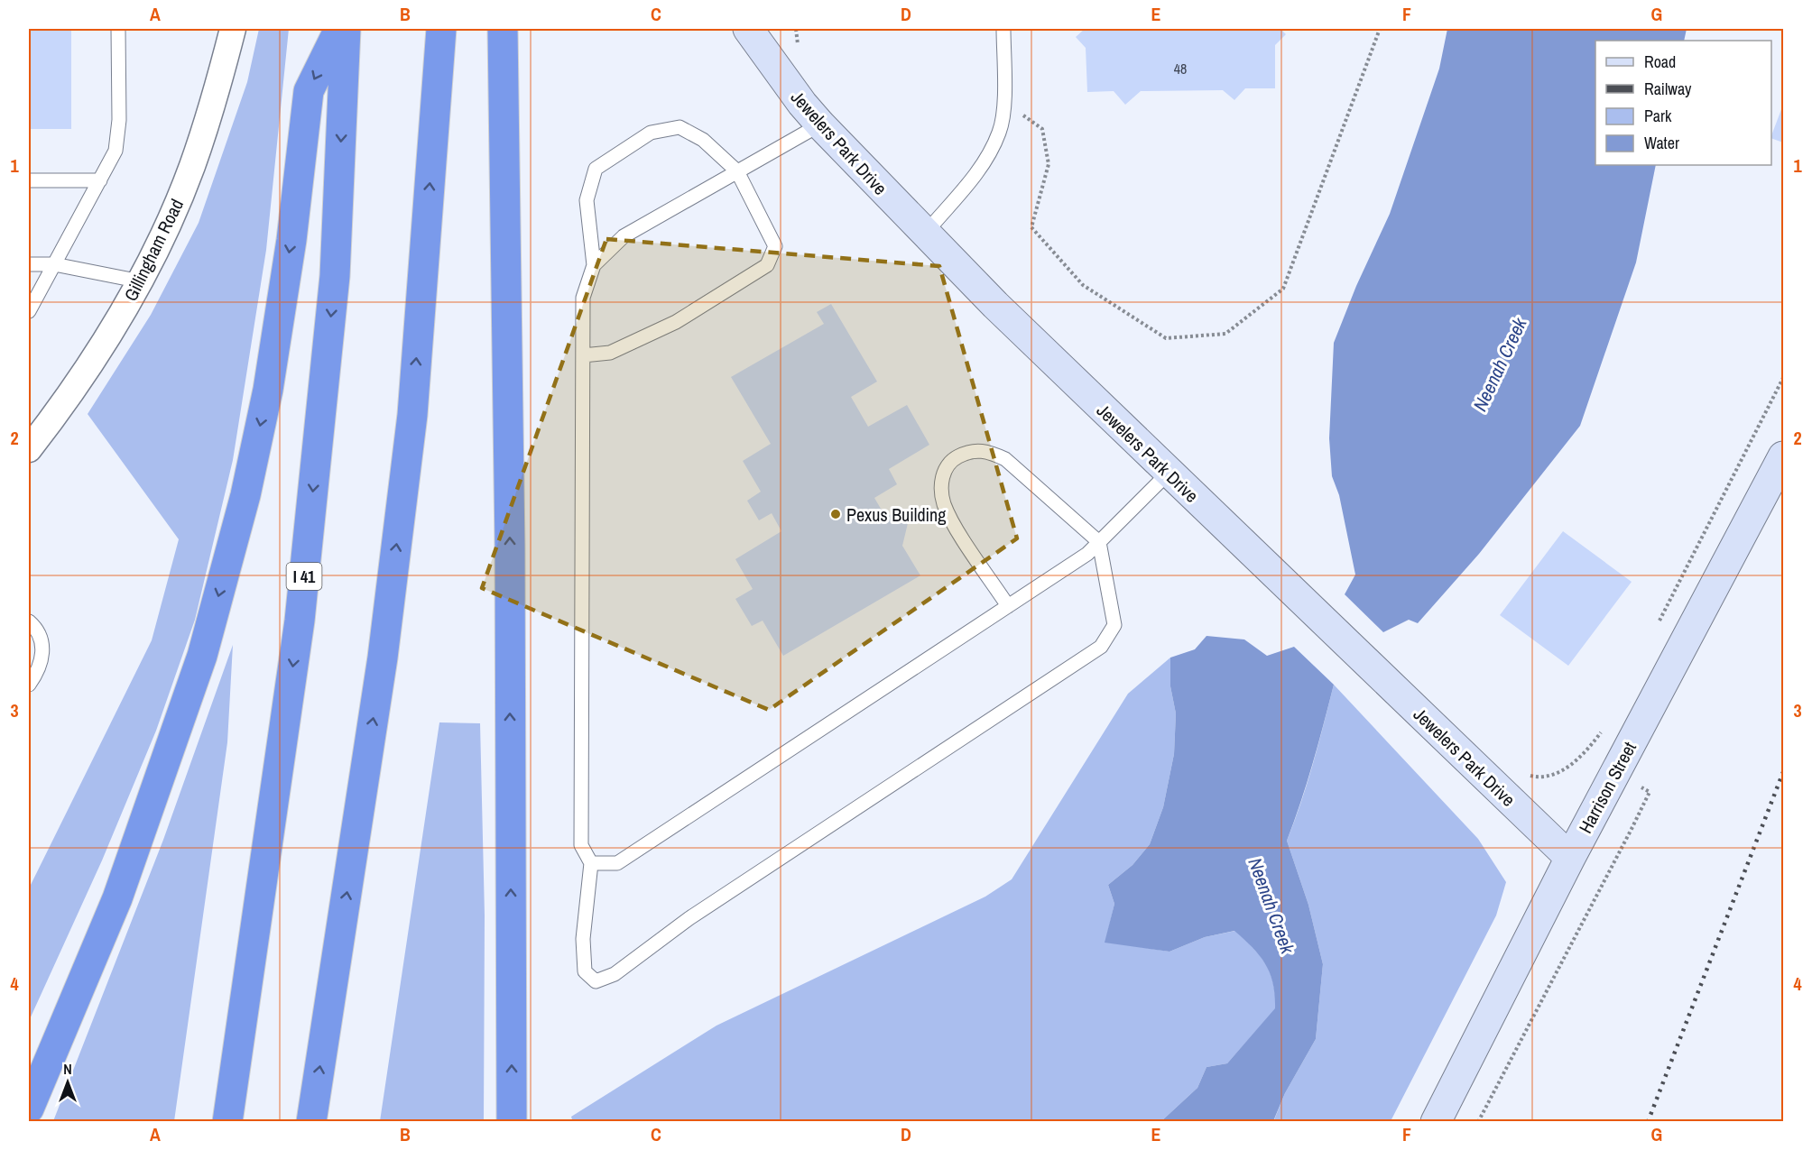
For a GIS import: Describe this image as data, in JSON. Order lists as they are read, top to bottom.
{
  "streets": {
    "highway": ["I 41"],
    "street": ["Jewelers Park Drive", "Gillingham Road", "Harrison Street"]
  },
  "crossings": [
    ["Jewelers Park Drive", "Harrison Street"]
  ],
  "water": ["Neenah Creek"],
  "places": ["Pexus Building"],
  "house_numbers": ["48"],
  "legend": [
    "Road",
    "Railway",
    "Park",
    "Water"
  ],
  "north": "top",
  "grid": {
    "columns": [
      "A",
      "B",
      "C",
      "D",
      "E",
      "F",
      "G"
    ],
    "rows": [
      "1",
      "2",
      "3",
      "4"
    ]
  }
}
